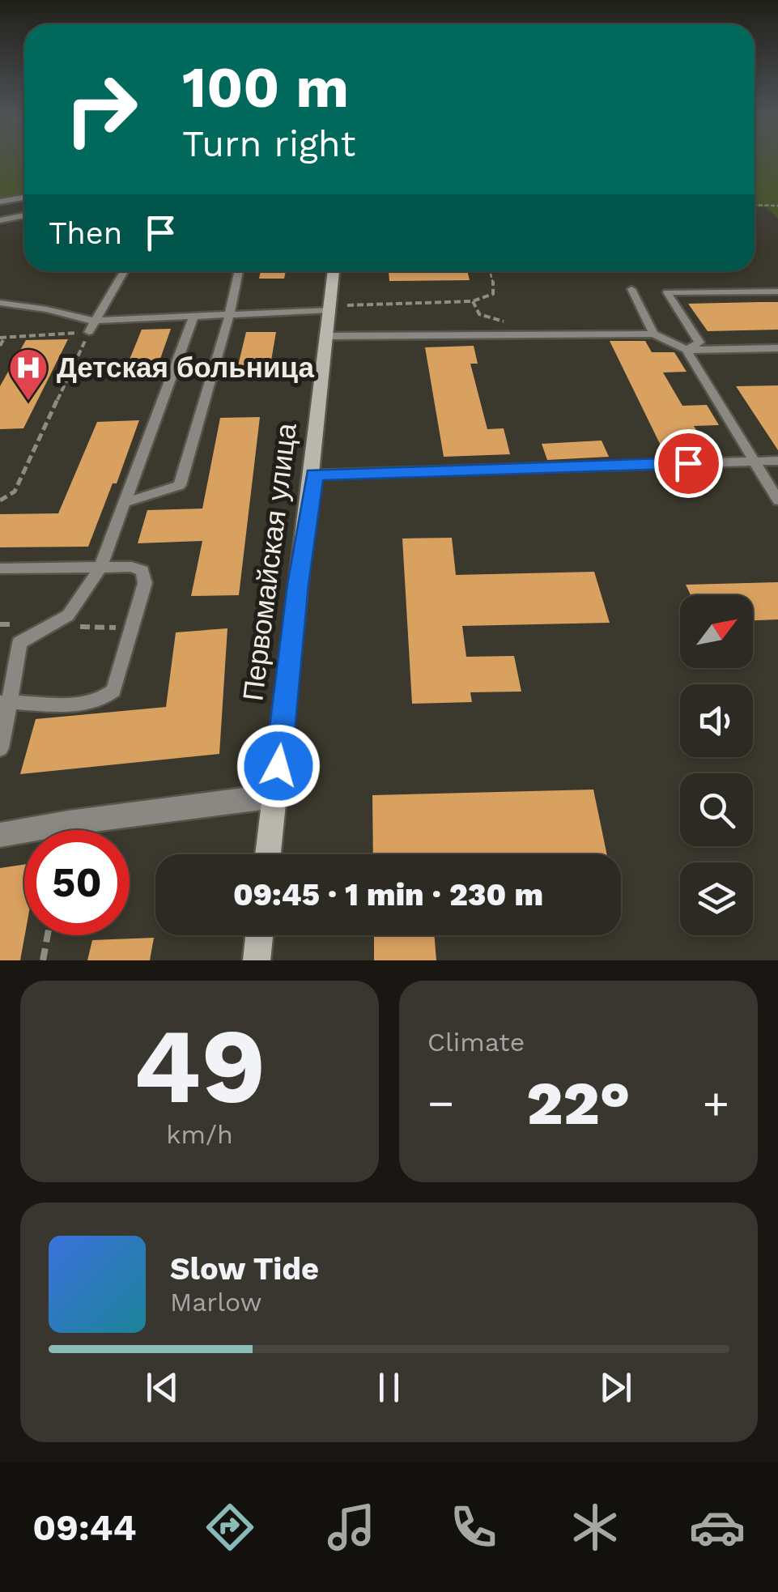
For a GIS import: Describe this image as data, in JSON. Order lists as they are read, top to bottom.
{
  "streets": {
    "main road": ["Первомайская улица"]
  },
  "places": {
    "hospital": ["Детская больница"]
  },
  "north": "top right",
  "page": {
    "turn": ["100 m", "Turn right"],
    "then": "Then",
    "limit": "50",
    "trip": "09:45 · 1 min · 230 m",
    "tile": [
      ["49", "km/h"],
      "Climate"
    ],
    "heat": ["−", "22°", "+"],
    "song": ["Slow Tide", "Marlow"],
    "tabs": "09:44"
  }
}
